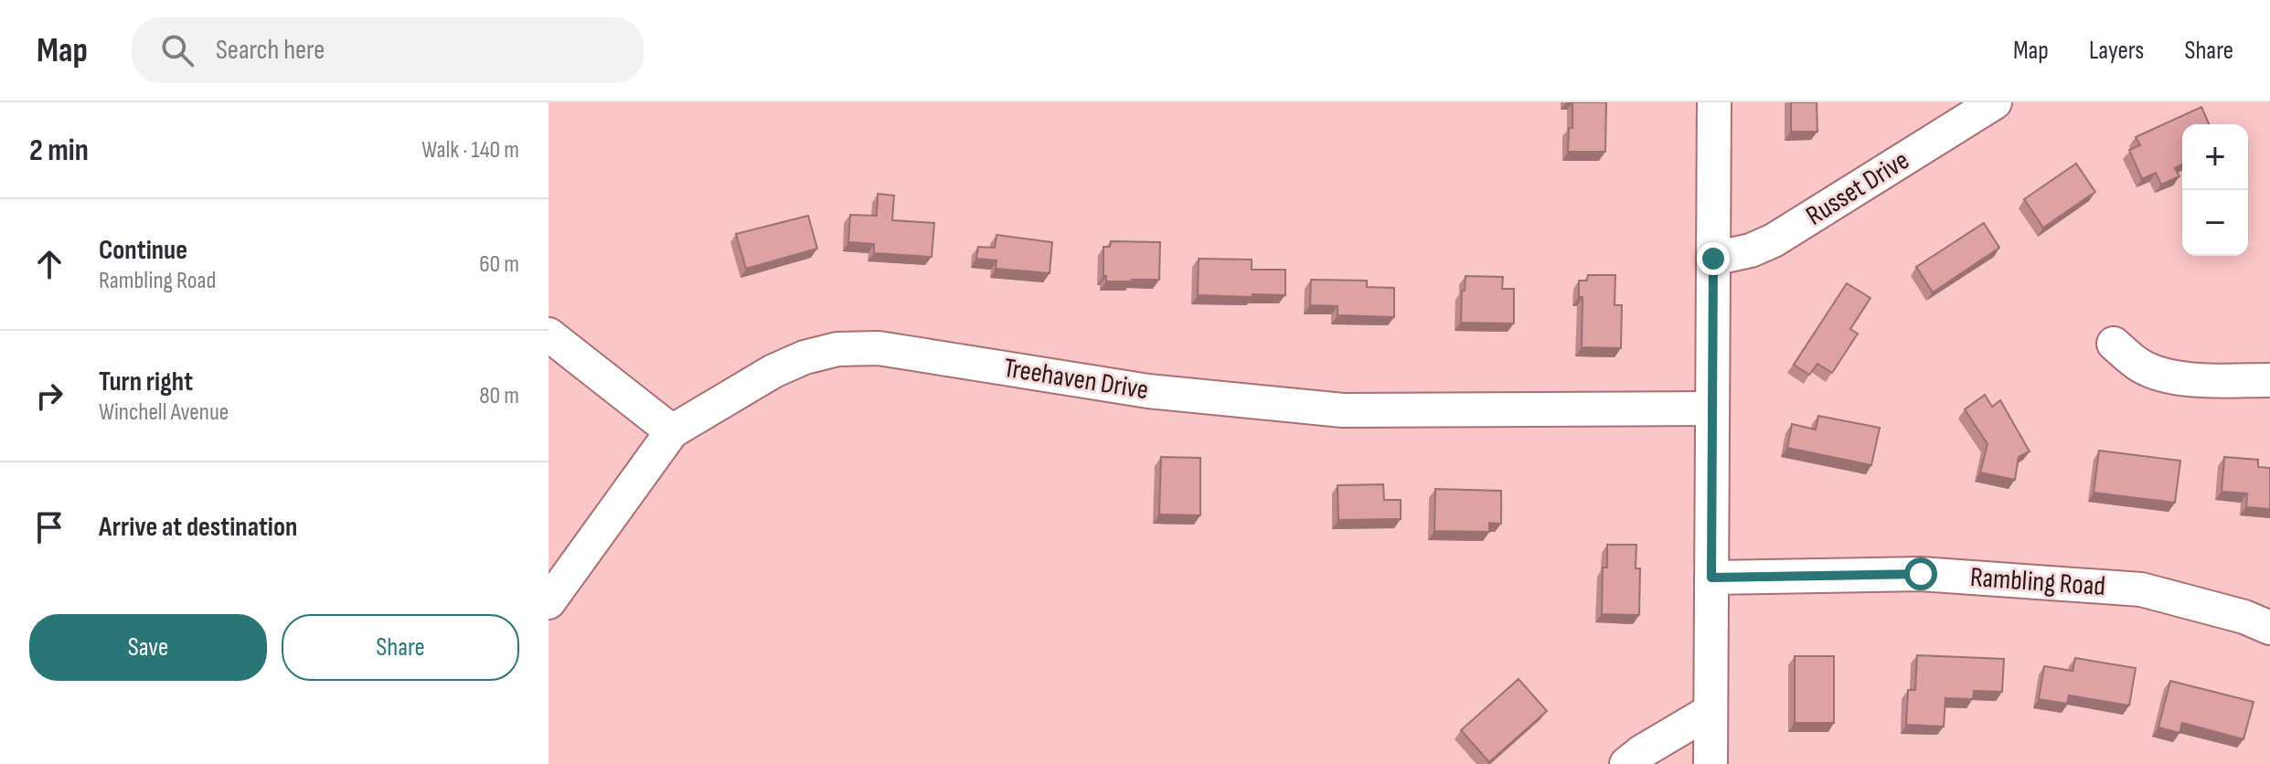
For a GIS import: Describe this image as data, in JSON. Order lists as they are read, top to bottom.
{
  "streets": {
    "street": ["Russet Drive", "Treehaven Drive", "Rambling Road"]
  },
  "page": {
    "header": "Map",
    "search": "Search here",
    "nav": ["Map", "Layers", "Share"],
    "heading": ["2 min", "Walk · 140 m"],
    "map_buttons": ["+", "−"],
    "list": [
      ["Continue", "Rambling Road", "60 m"],
      ["Turn right", "Winchell Avenue", "80 m"],
      "Arrive at destination"
    ],
    "buttons": ["Save", "Share"]
  }
}
